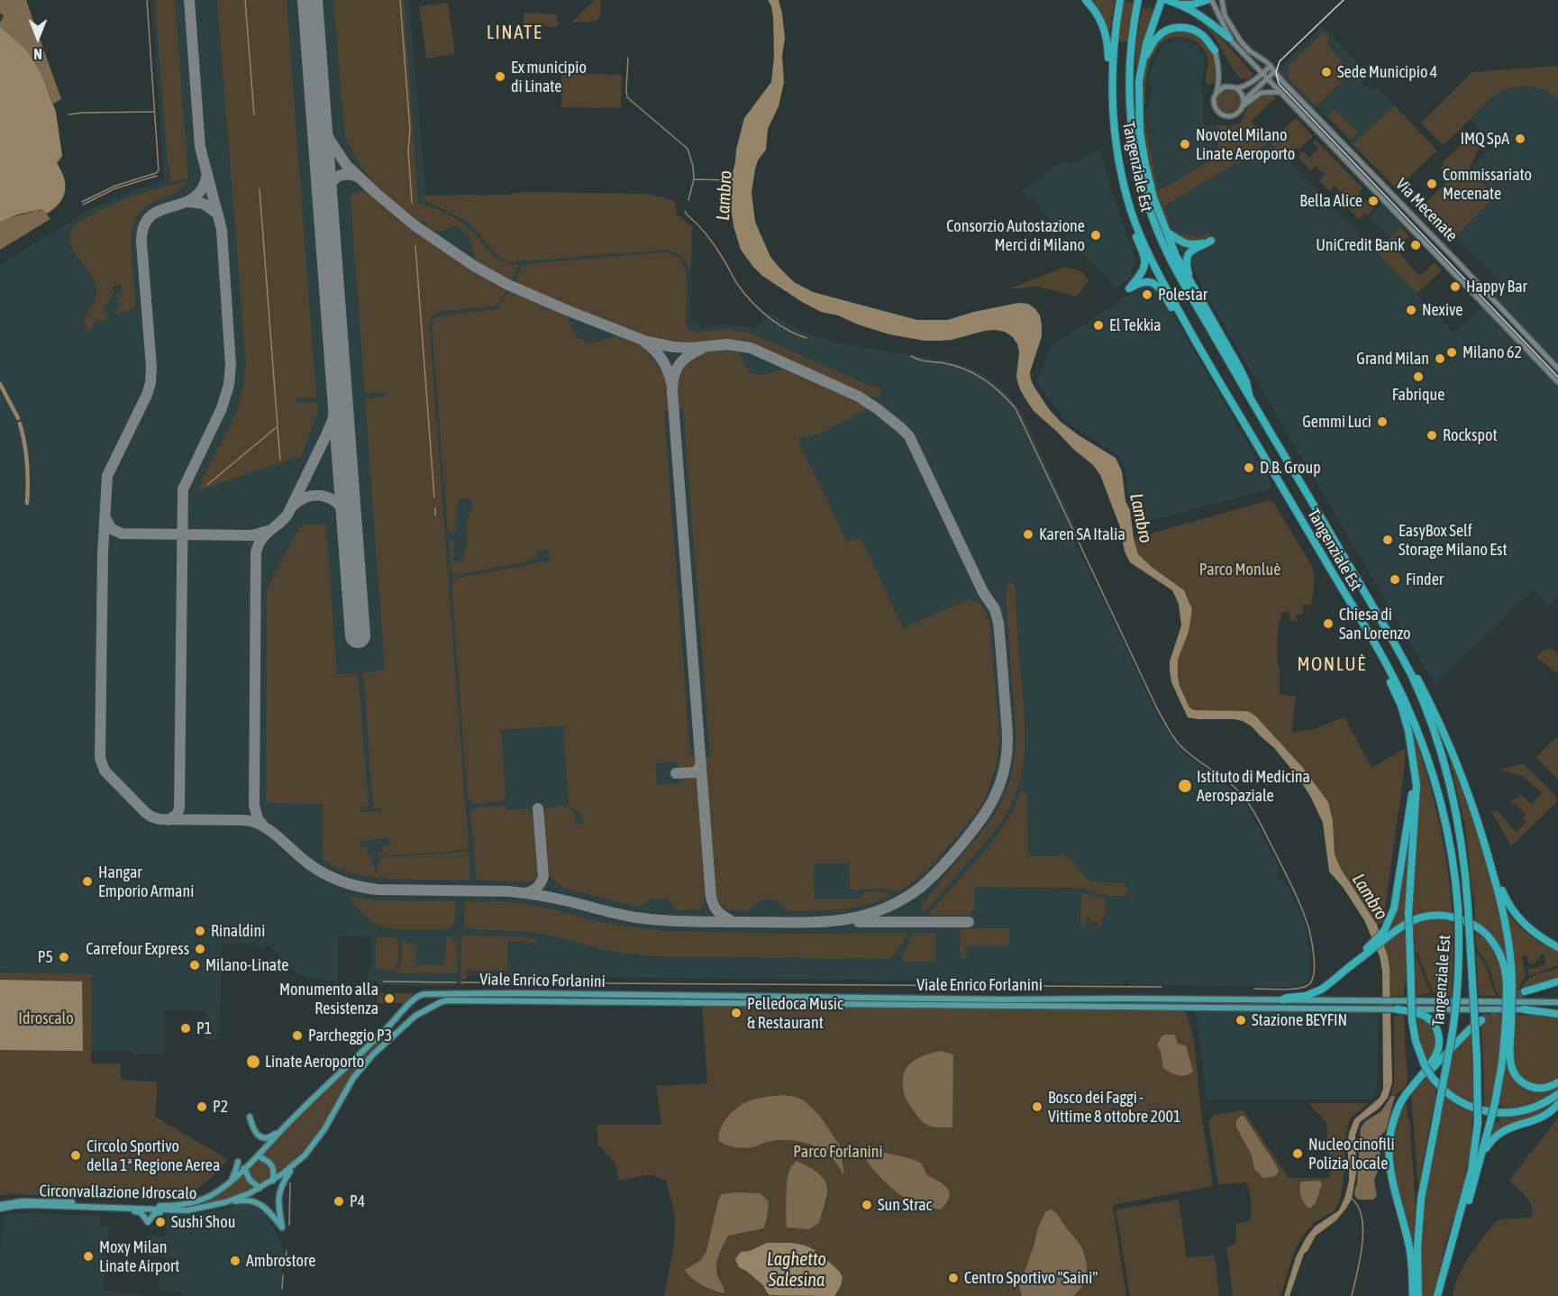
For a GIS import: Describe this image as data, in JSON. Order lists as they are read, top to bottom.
{
  "streets": {
    "highway": ["Tangenziale Est"],
    "main road": ["Via Mecenate", "Viale Enrico Forlanini", "Circonvallazione Idroscalo"]
  },
  "crossings": [
    ["Viale Enrico Forlanini", "Circonvallazione Idroscalo"]
  ],
  "districts": ["LINATE", "MONLUÈ"],
  "water": ["Lambro", "Laghetto Salesina"],
  "parks": ["Parco Monluè", "Idroscalo", "Parco Forlanini"],
  "places": [
    "Sede Municipio 4",
    "Ex municipio di Linate",
    "IMQ SpA",
    "Novotel Milano Linate Aeroporto",
    "Commissariato Mecenate",
    "Bella Alice",
    "Consorzio Autostazione Merci di Milano",
    "UniCredit Bank",
    "Happy Bar",
    "Polestar",
    "Nexive",
    "El Tekkia",
    "Milano 62",
    "Grand Milan",
    "Fabrique",
    "Gemmi Luci",
    "Rockspot",
    "D.B. Group",
    "Karen SA Italia",
    "EasyBox Self Storage Milano Est",
    "Finder",
    "Chiesa di San Lorenzo",
    "Istituto di Medicina Aerospaziale",
    "Hangar Emporio Armani",
    "Rinaldini",
    "Carrefour Express",
    "P5",
    "Milano-Linate",
    "Monumento alla Resistenza",
    "Pelledoca Music & Restaurant",
    "Stazione BEYFIN",
    "P1",
    "Parcheggio P3",
    "Linate Aeroporto",
    "P2",
    "Bosco dei Faggi - Vittime 8 ottobre 2001",
    "Nucleo cinofili Polizia locale",
    "Circolo Sportivo della 1ª Regione Aerea",
    "P4",
    "Sun Strac",
    "Sushi Shou",
    "Moxy Milan Linate Airport",
    "Ambrostore",
    "Centro Sportivo \"Saini\""
  ],
  "north": "bottom"
}
